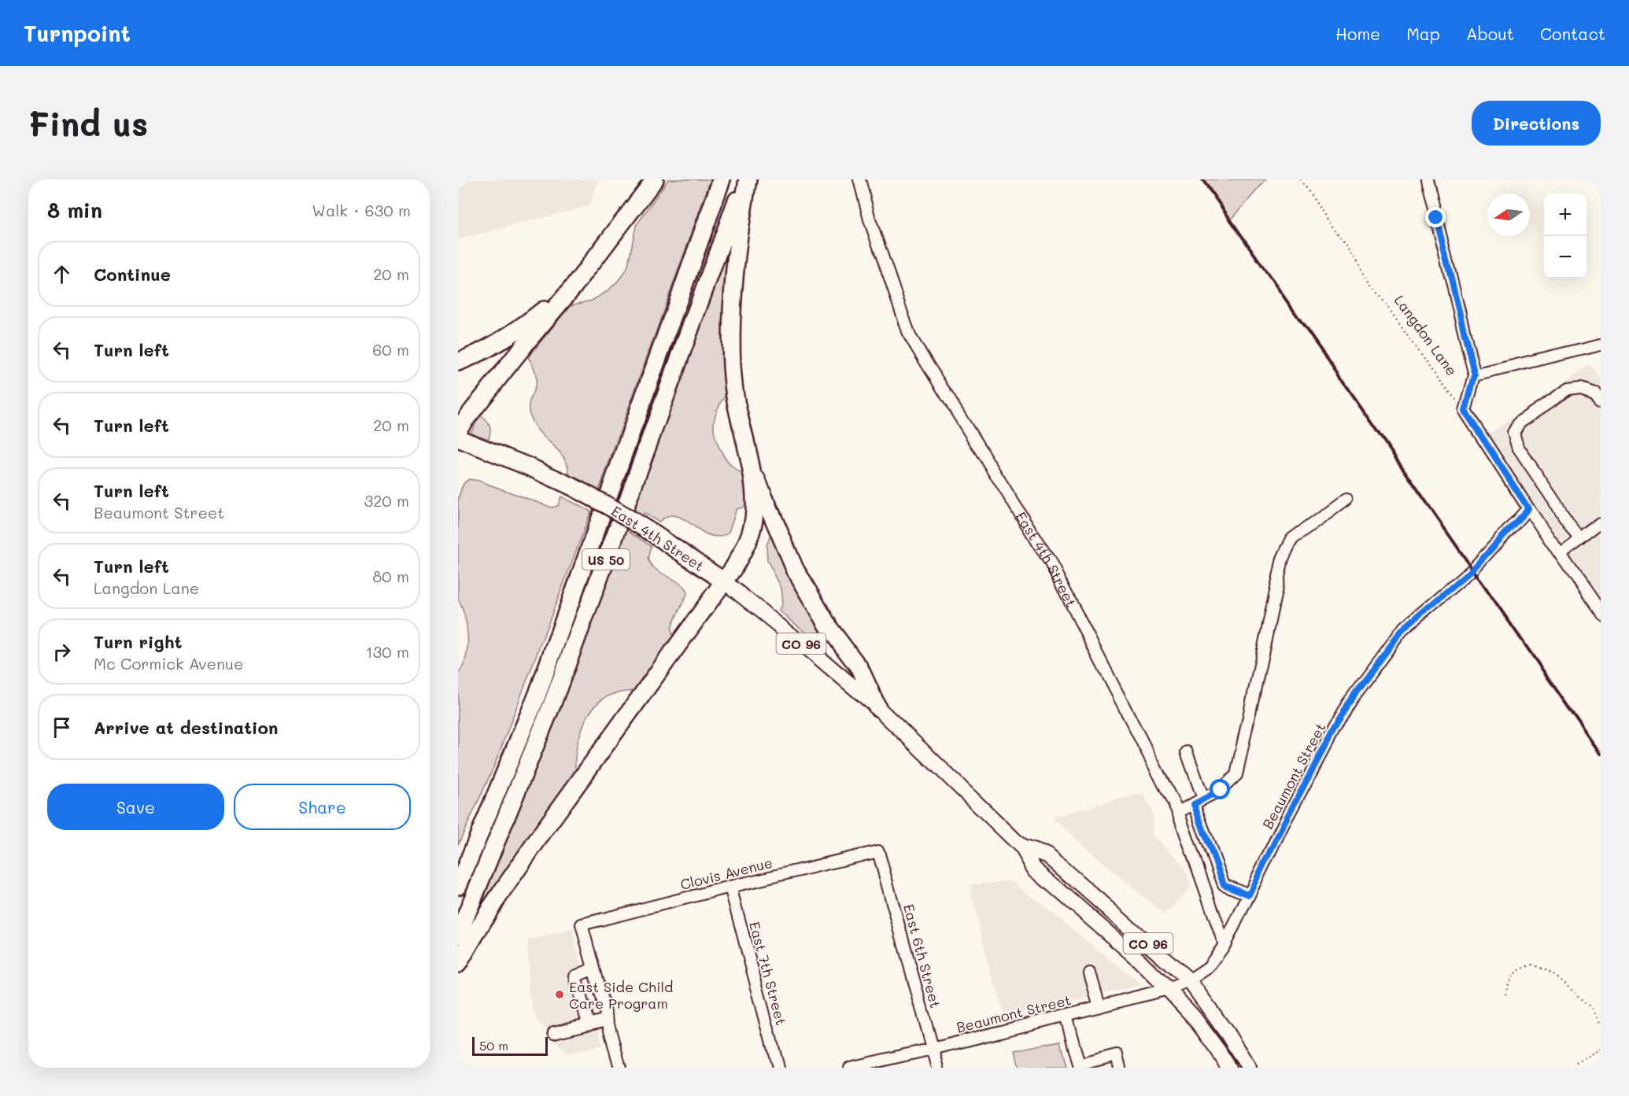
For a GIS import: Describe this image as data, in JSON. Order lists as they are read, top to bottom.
{
  "streets": {
    "highway": ["East 4th Street", "US 50", "CO 96"],
    "street": [
      "Beaumont Street",
      "Clovis Avenue",
      "East 6th Street",
      "East 7th Street"
    ],
    "path": ["Langdon Lane"]
  },
  "crossings": [
    ["East 4th Street", "CO 96"],
    ["East 4th Street", "Beaumont Street"],
    ["US 50", "CO 96"],
    ["Beaumont Street", "East 6th Street"],
    ["Clovis Avenue", "East 6th Street"],
    ["Clovis Avenue", "East 7th Street"]
  ],
  "places": ["East Side Child Care Program"],
  "scale_bar": "50 m",
  "north": "left",
  "page": {
    "header": "Turnpoint",
    "nav": [
      "Home",
      "Map",
      "About",
      "Contact"
    ],
    "buttons": [
      "Directions",
      ["Save", "Share"]
    ],
    "title": "Find us",
    "heading": ["8 min", "Walk · 630 m"],
    "map_buttons": ["+", "−"],
    "list": [
      ["Continue", "20 m"],
      ["Turn left", "60 m"],
      ["Turn left", "20 m"],
      ["Turn left", "Beaumont Street", "320 m"],
      ["Turn left", "Langdon Lane", "80 m"],
      ["Turn right", "Mc Cormick Avenue", "130 m"],
      "Arrive at destination"
    ],
    "scale": "50 m"
  }
}
